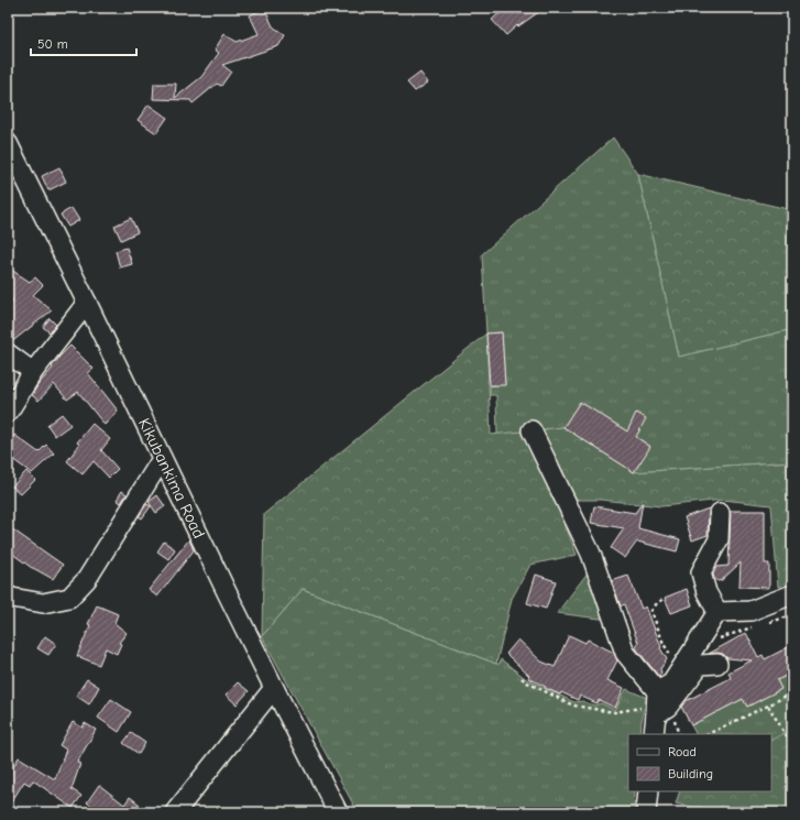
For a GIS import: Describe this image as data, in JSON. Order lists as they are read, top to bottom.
{
  "streets": {
    "street": ["Kikubankima Road"]
  },
  "legend": ["Road", "Building"],
  "scale_bar": "50 m"
}
